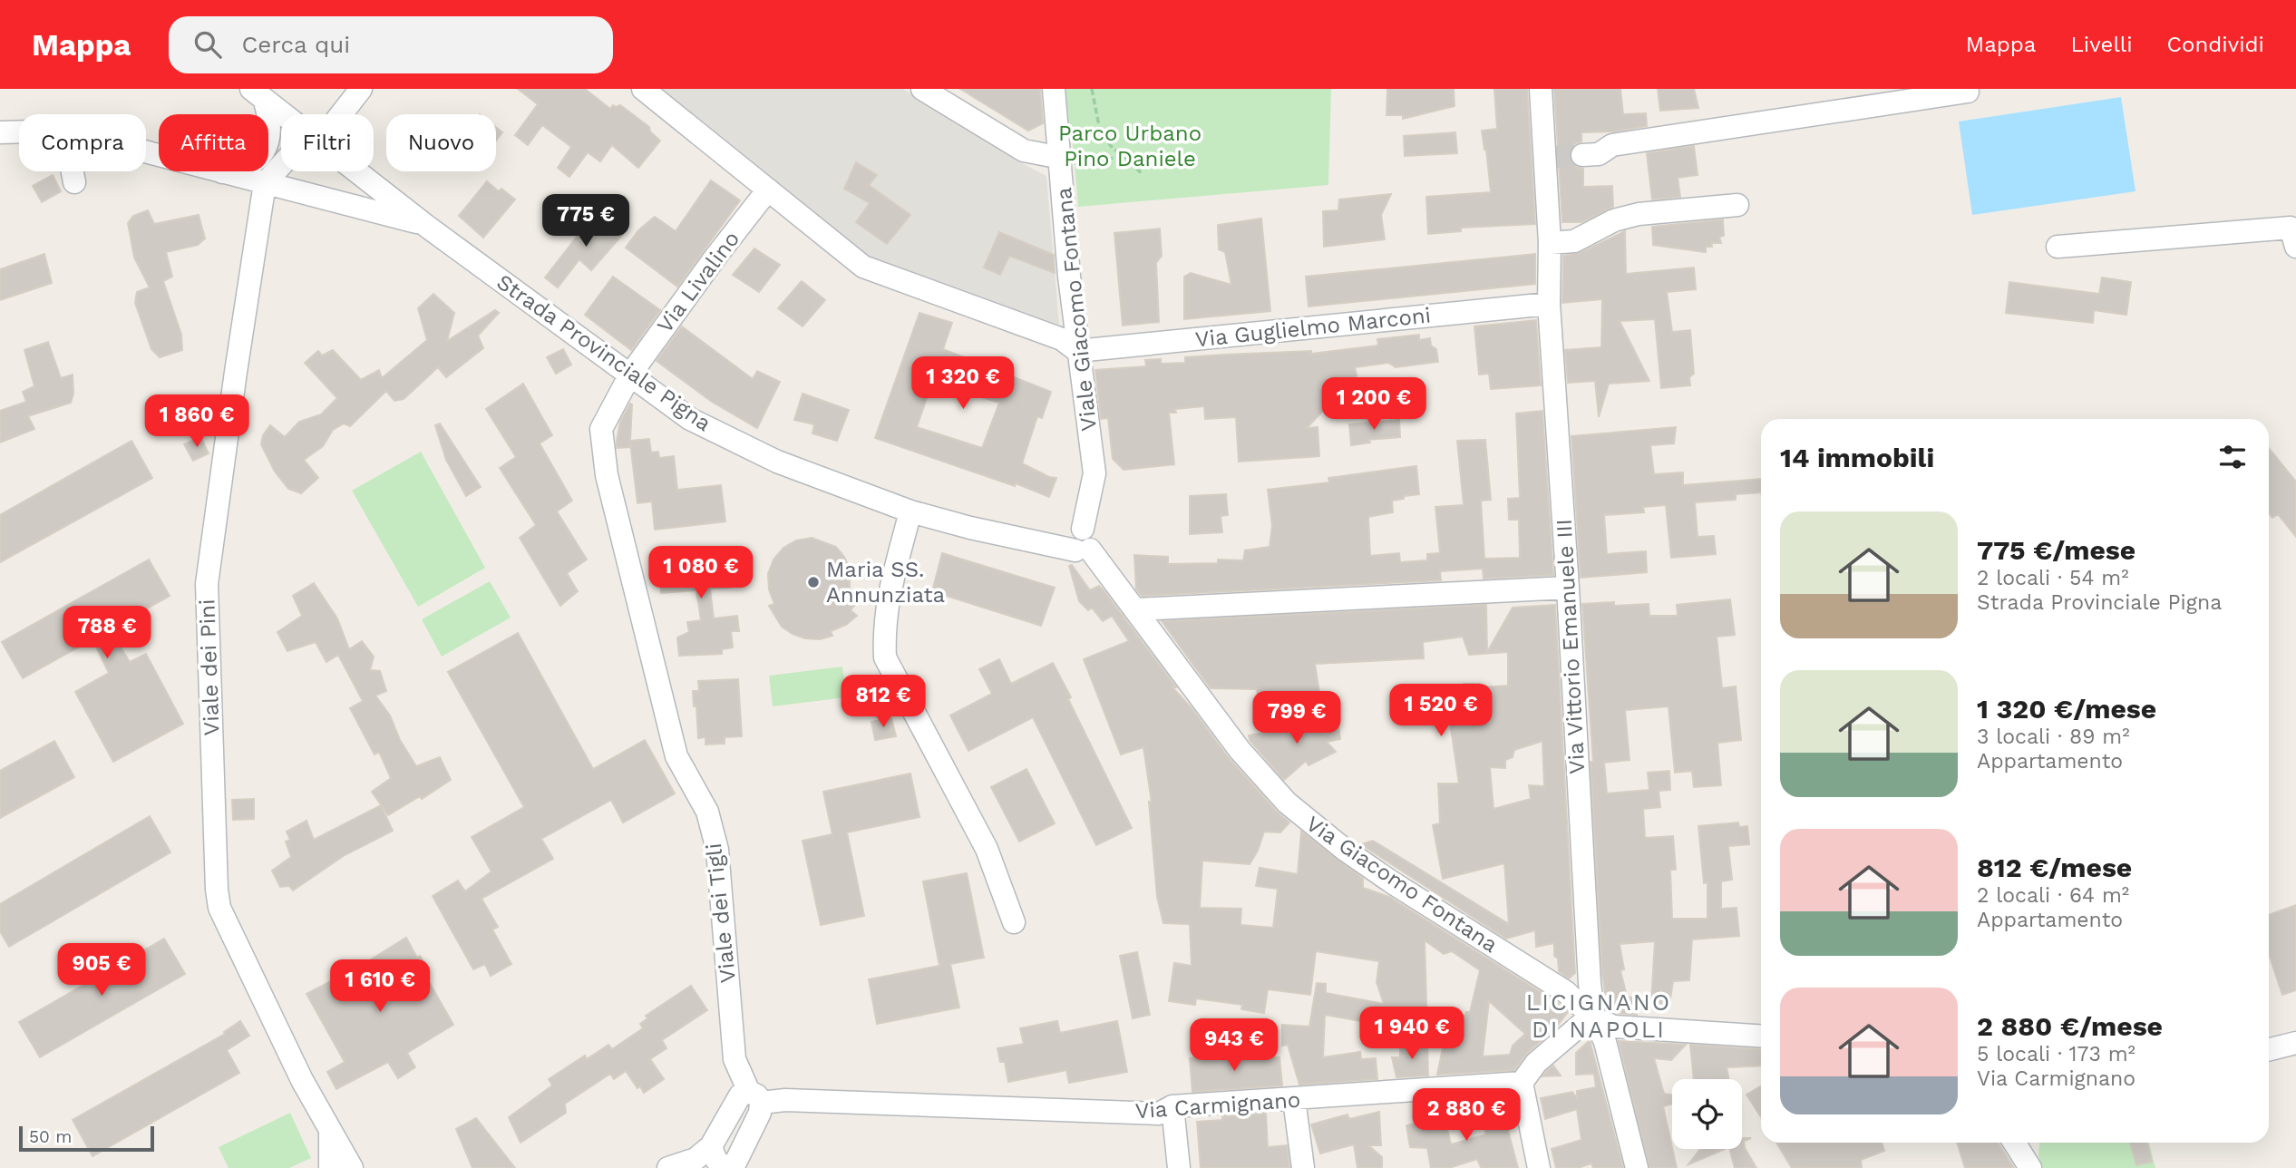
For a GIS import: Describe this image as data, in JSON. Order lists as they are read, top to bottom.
{
  "streets": {
    "street": [
      "Via Livalino",
      "Viale Giacomo Fontana",
      "Via Guglielmo Marconi",
      "Strada Provinciale Pigna",
      "Via Vittorio Emanuele III",
      "Viale dei Pini",
      "Via Giacomo Fontana",
      "Viale dei Tigli",
      "Via Carmignano"
    ]
  },
  "crossings": [
    ["Via Livalino", "Strada Provinciale Pigna"],
    ["Via Livalino", "Viale dei Tigli"],
    ["Viale Giacomo Fontana", "Via Guglielmo Marconi"],
    ["Viale Giacomo Fontana", "Strada Provinciale Pigna"],
    ["Viale Giacomo Fontana", "Via Giacomo Fontana"],
    ["Via Guglielmo Marconi", "Via Vittorio Emanuele III"],
    ["Strada Provinciale Pigna", "Via Giacomo Fontana"],
    ["Strada Provinciale Pigna", "Viale dei Tigli"],
    ["Via Vittorio Emanuele III", "Via Giacomo Fontana"],
    ["Viale dei Tigli", "Via Carmignano"]
  ],
  "districts": ["LICIGNANO DI NAPOLI"],
  "parks": ["Parco Urbano Pino Daniele"],
  "places": ["Maria SS. Annunziata"],
  "scale_bar": "50 m",
  "page": {
    "header": "Mappa",
    "search": "Cerca qui",
    "nav": ["Mappa", "Livelli", "Condividi"],
    "chip": [
      "Compra",
      "Affitta",
      "Filtri",
      "Nuovo"
    ],
    "price": [
      "775 €",
      "1 320 €",
      "1 200 €",
      "1 860 €",
      "1 080 €",
      "788 €",
      "812 €",
      "1 520 €",
      "799 €",
      "905 €",
      "1 610 €",
      "1 940 €",
      "943 €",
      "2 880 €"
    ],
    "heading": "14 immobili",
    "list": [
      {
        "name": "775 €/mese",
        "note": "2 locali · 54 m² · Strada Provinciale Pigna"
      },
      {
        "name": "1 320 €/mese",
        "note": "3 locali · 89 m² · Appartamento"
      },
      {
        "name": "812 €/mese",
        "note": "2 locali · 64 m² · Appartamento"
      },
      {
        "name": "2 880 €/mese",
        "note": "5 locali · 173 m² · Via Carmignano"
      }
    ],
    "scale": "50 m"
  }
}
